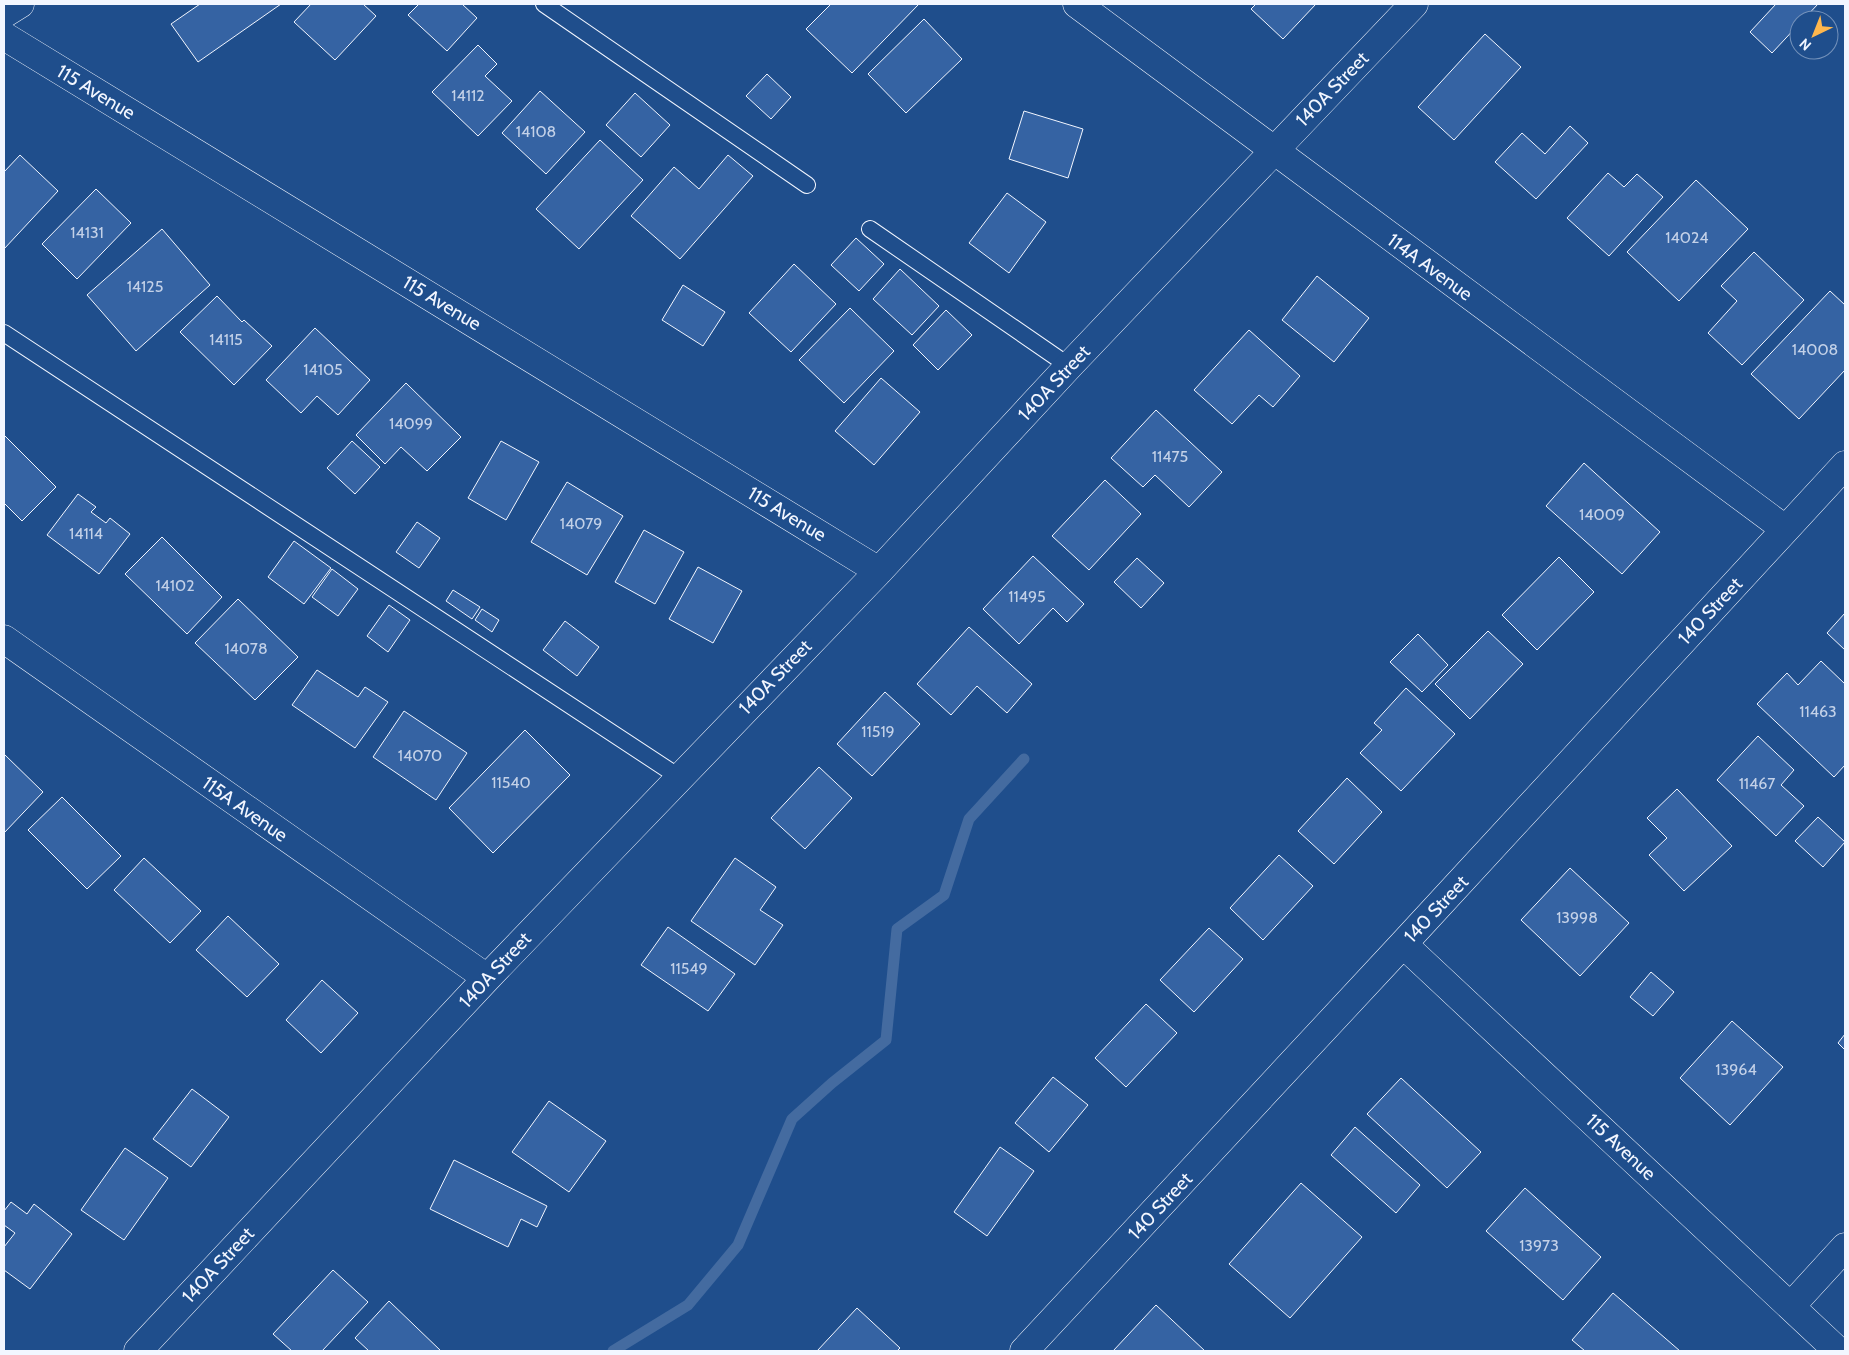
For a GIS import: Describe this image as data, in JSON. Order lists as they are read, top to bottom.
{
  "streets": {
    "street": [
      "140A Street",
      "115 Avenue",
      "114A Avenue",
      "140 Street",
      "115A Avenue"
    ]
  },
  "crossings": [
    ["140A Street", "115 Avenue"],
    ["140A Street", "114A Avenue"],
    ["140A Street", "115A Avenue"],
    ["115 Avenue", "140 Street"],
    ["114A Avenue", "140 Street"]
  ],
  "house_numbers": [
    "14112",
    "14108",
    "14131",
    "14024",
    "14125",
    "14115",
    "14008",
    "14105",
    "14099",
    "11475",
    "14009",
    "14079",
    "14114",
    "14102",
    "11495",
    "14078",
    "11463",
    "11519",
    "14070",
    "11540",
    "11467",
    "13998",
    "11549",
    "13964",
    "13973"
  ],
  "north": "bottom left"
}
